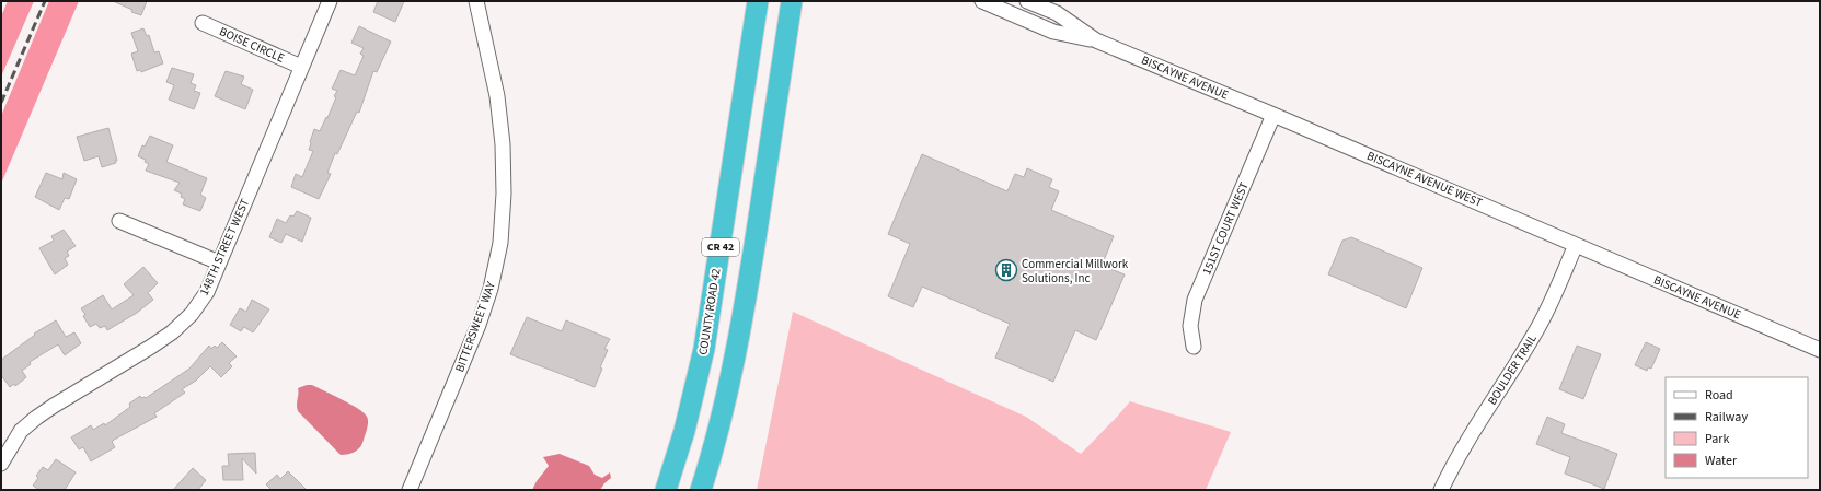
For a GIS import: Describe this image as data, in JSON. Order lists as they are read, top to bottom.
{
  "streets": {
    "highway": ["CR 42", "COUNTY ROAD 42"],
    "street": [
      "BOISE CIRCLE",
      "BISCAYNE AVENUE",
      "BISCAYNE AVENUE WEST",
      "151ST COURT WEST",
      "148TH STREET WEST",
      "BITTERSWEET WAY",
      "BOULDER TRAIL"
    ]
  },
  "crossings": [
    ["BOISE CIRCLE", "148TH STREET WEST"],
    ["BISCAYNE AVENUE", "BISCAYNE AVENUE WEST"],
    ["BISCAYNE AVENUE", "151ST COURT WEST"],
    ["BISCAYNE AVENUE", "BOULDER TRAIL"],
    ["BISCAYNE AVENUE WEST", "151ST COURT WEST"],
    ["BISCAYNE AVENUE WEST", "BOULDER TRAIL"]
  ],
  "places": {
    "building": ["Commercial Millwork Solutions, Inc"]
  },
  "legend": [
    "Road",
    "Railway",
    "Park",
    "Water"
  ]
}
